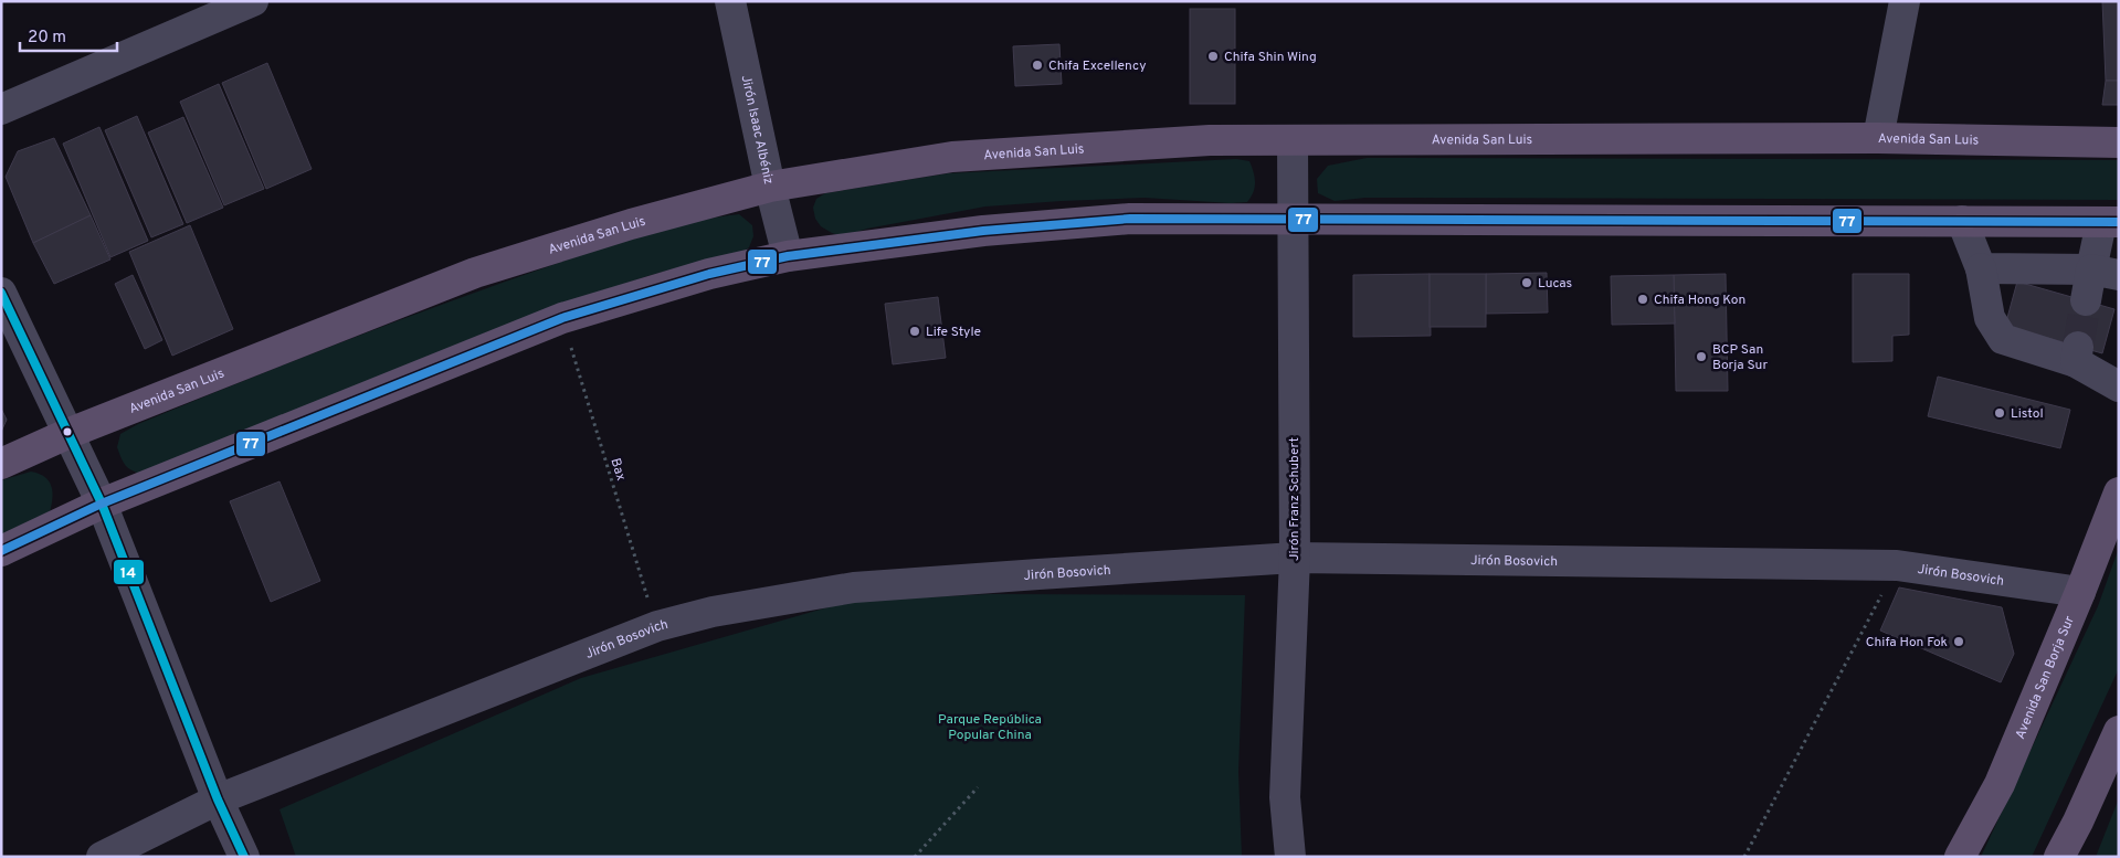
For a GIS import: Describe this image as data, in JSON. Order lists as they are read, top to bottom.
{
  "streets": {
    "main road": ["Avenida San Luis", "Avenida San Borja Sur"],
    "street": ["Jirón Isaac Albéniz", "Jirón Franz Schubert", "Jirón Bosovich"],
    "path": ["Bax"]
  },
  "crossings": [
    ["Jirón Isaac Albéniz", "Avenida San Luis"],
    ["Avenida San Luis", "Jirón Franz Schubert"],
    ["Bax", "Jirón Bosovich"],
    ["Jirón Franz Schubert", "Jirón Bosovich"],
    ["Jirón Bosovich", "Avenida San Borja Sur"]
  ],
  "parks": ["Parque República Popular China"],
  "places": [
    "Chifa Shin Wing",
    "Chifa Excellency",
    "Lucas",
    "Chifa Hong Kon",
    "Life Style",
    "BCP San Borja Sur",
    "Listol",
    "Chifa Hon Fok"
  ],
  "lines": ["transit line 77", "transit line 14"],
  "scale_bar": "20 m"
}
